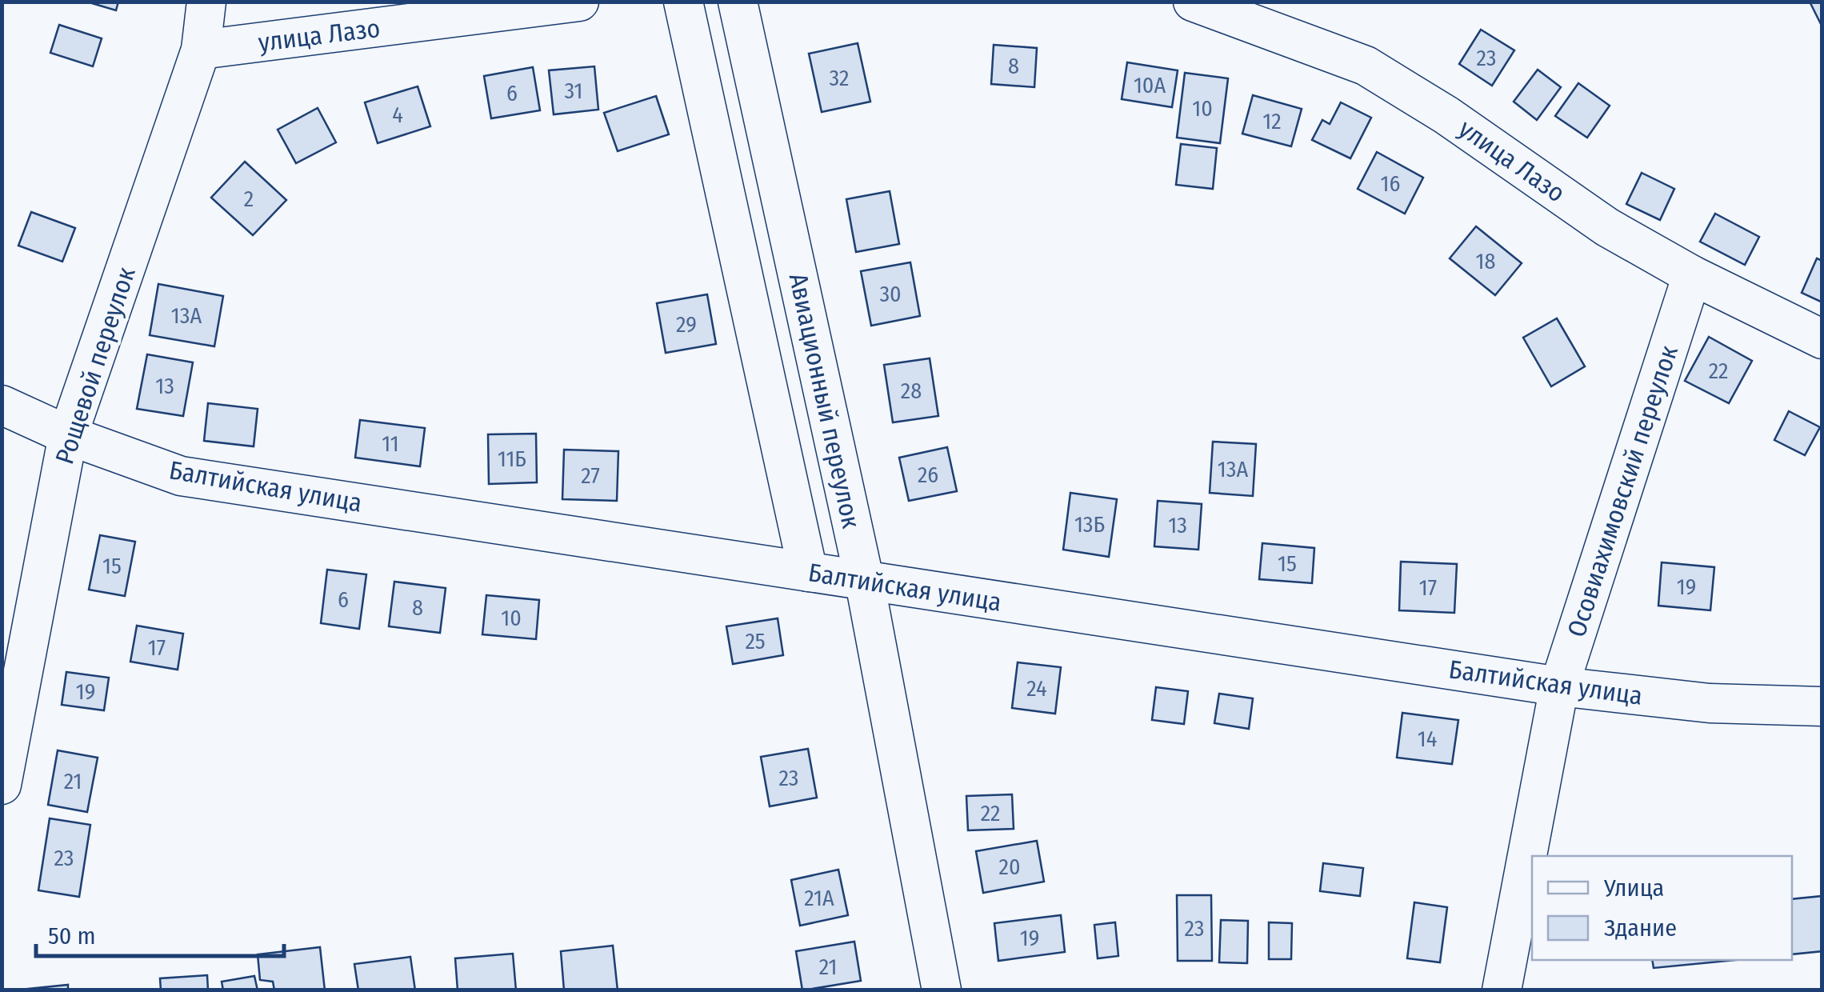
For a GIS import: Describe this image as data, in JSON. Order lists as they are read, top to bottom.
{
  "streets": {
    "street": [
      "улица Лазо",
      "Рощевой переулок",
      "Авиационный переулок",
      "Балтийская улица",
      "Осовиахимовский переулок"
    ]
  },
  "crossings": [
    ["улица Лазо", "Рощевой переулок"],
    ["улица Лазо", "Осовиахимовский переулок"],
    ["Рощевой переулок", "Балтийская улица"],
    ["Авиационный переулок", "Балтийская улица"],
    ["Балтийская улица", "Осовиахимовский переулок"]
  ],
  "house_numbers": [
    "23",
    "8",
    "32",
    "10А",
    "31",
    "6",
    "10",
    "4",
    "12",
    "16",
    "2",
    "18",
    "30",
    "13А",
    "29",
    "22",
    "13",
    "28",
    "11",
    "11Б",
    "13А",
    "26",
    "27",
    "13Б",
    "13",
    "15",
    "15",
    "19",
    "17",
    "6",
    "8",
    "10",
    "25",
    "17",
    "24",
    "19",
    "14",
    "23",
    "21",
    "22",
    "23",
    "20",
    "21А",
    "23",
    "19",
    "21"
  ],
  "legend": ["Улица", "Здание"],
  "scale_bar": "50 m"
}
